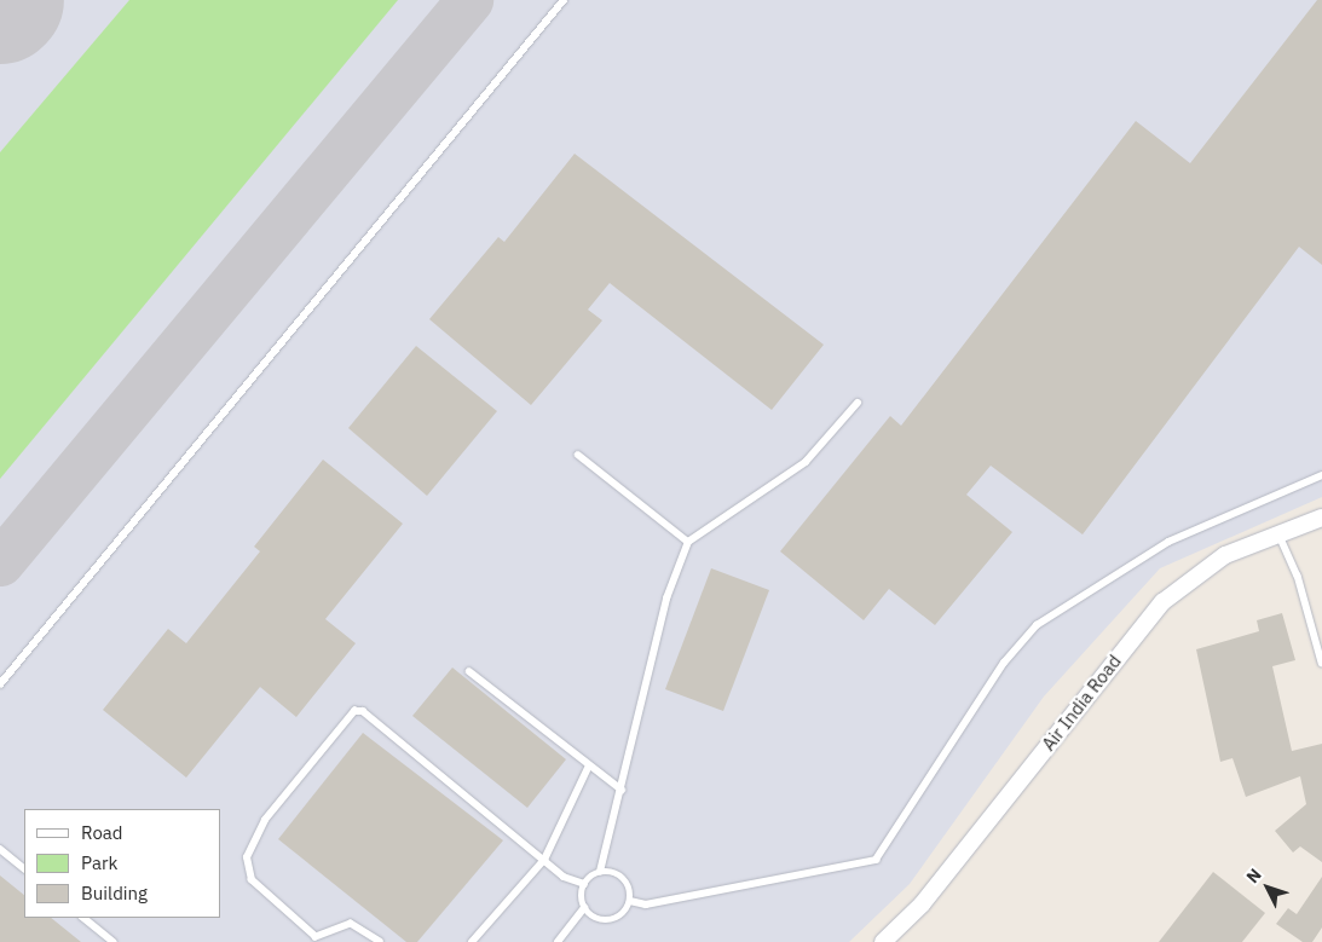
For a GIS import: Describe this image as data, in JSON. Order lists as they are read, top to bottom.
{
  "streets": {
    "street": ["Air India Road"]
  },
  "legend": ["Road", "Park", "Building"],
  "north": "top left"
}
